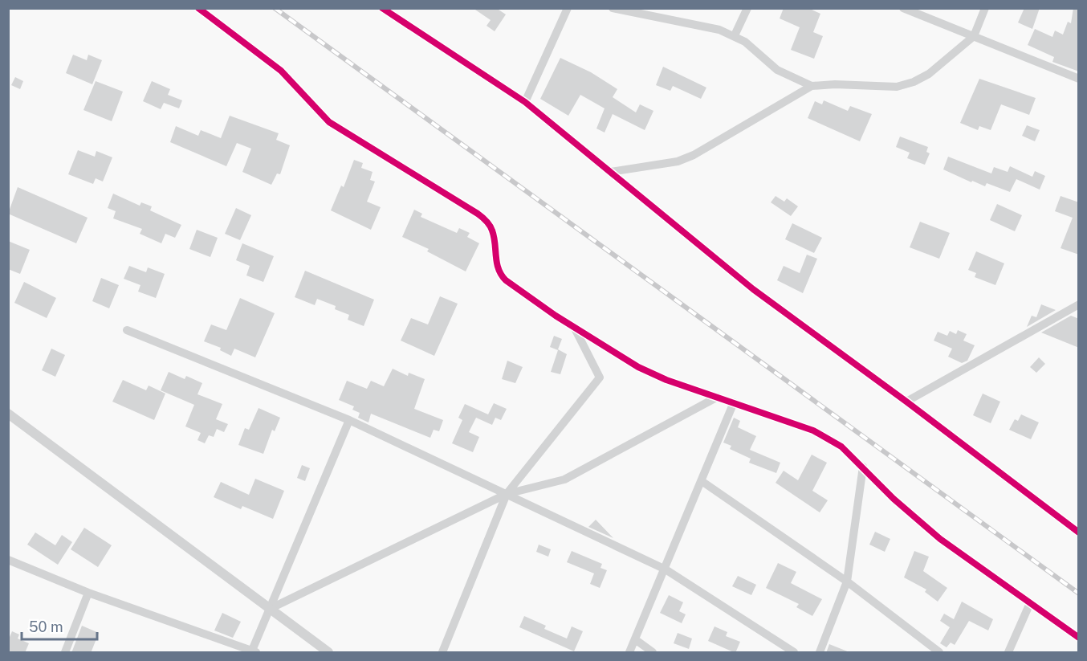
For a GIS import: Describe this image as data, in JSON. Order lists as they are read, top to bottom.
{
  "scale_bar": "50 m"
}
